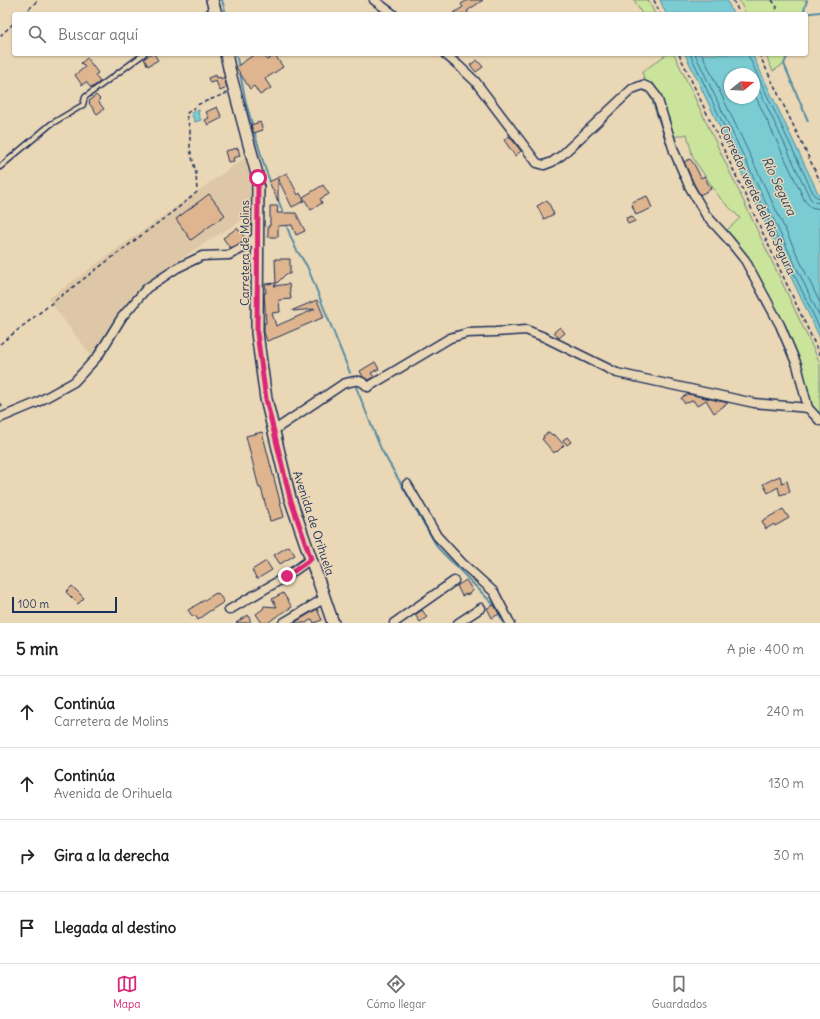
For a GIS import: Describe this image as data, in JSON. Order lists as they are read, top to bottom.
{
  "streets": {
    "street": ["Carretera de Molins", "Avenida de Orihuela"],
    "path": ["Corredor verde del Río Segura"]
  },
  "crossings": [
    ["Carretera de Molins", "Avenida de Orihuela"]
  ],
  "water": ["Río Segura"],
  "scale_bar": "100 m",
  "north": "right",
  "page": {
    "search": "Buscar aquí",
    "scale": "100 m",
    "heading": ["5 min", "A pie · 400 m"],
    "list": [
      ["Continúa", "Carretera de Molins", "240 m"],
      ["Continúa", "Avenida de Orihuela", "130 m"],
      ["Gira a la derecha", "30 m"],
      "Llegada al destino"
    ],
    "nav": ["Mapa", "Cómo llegar", "Guardados"]
  }
}
